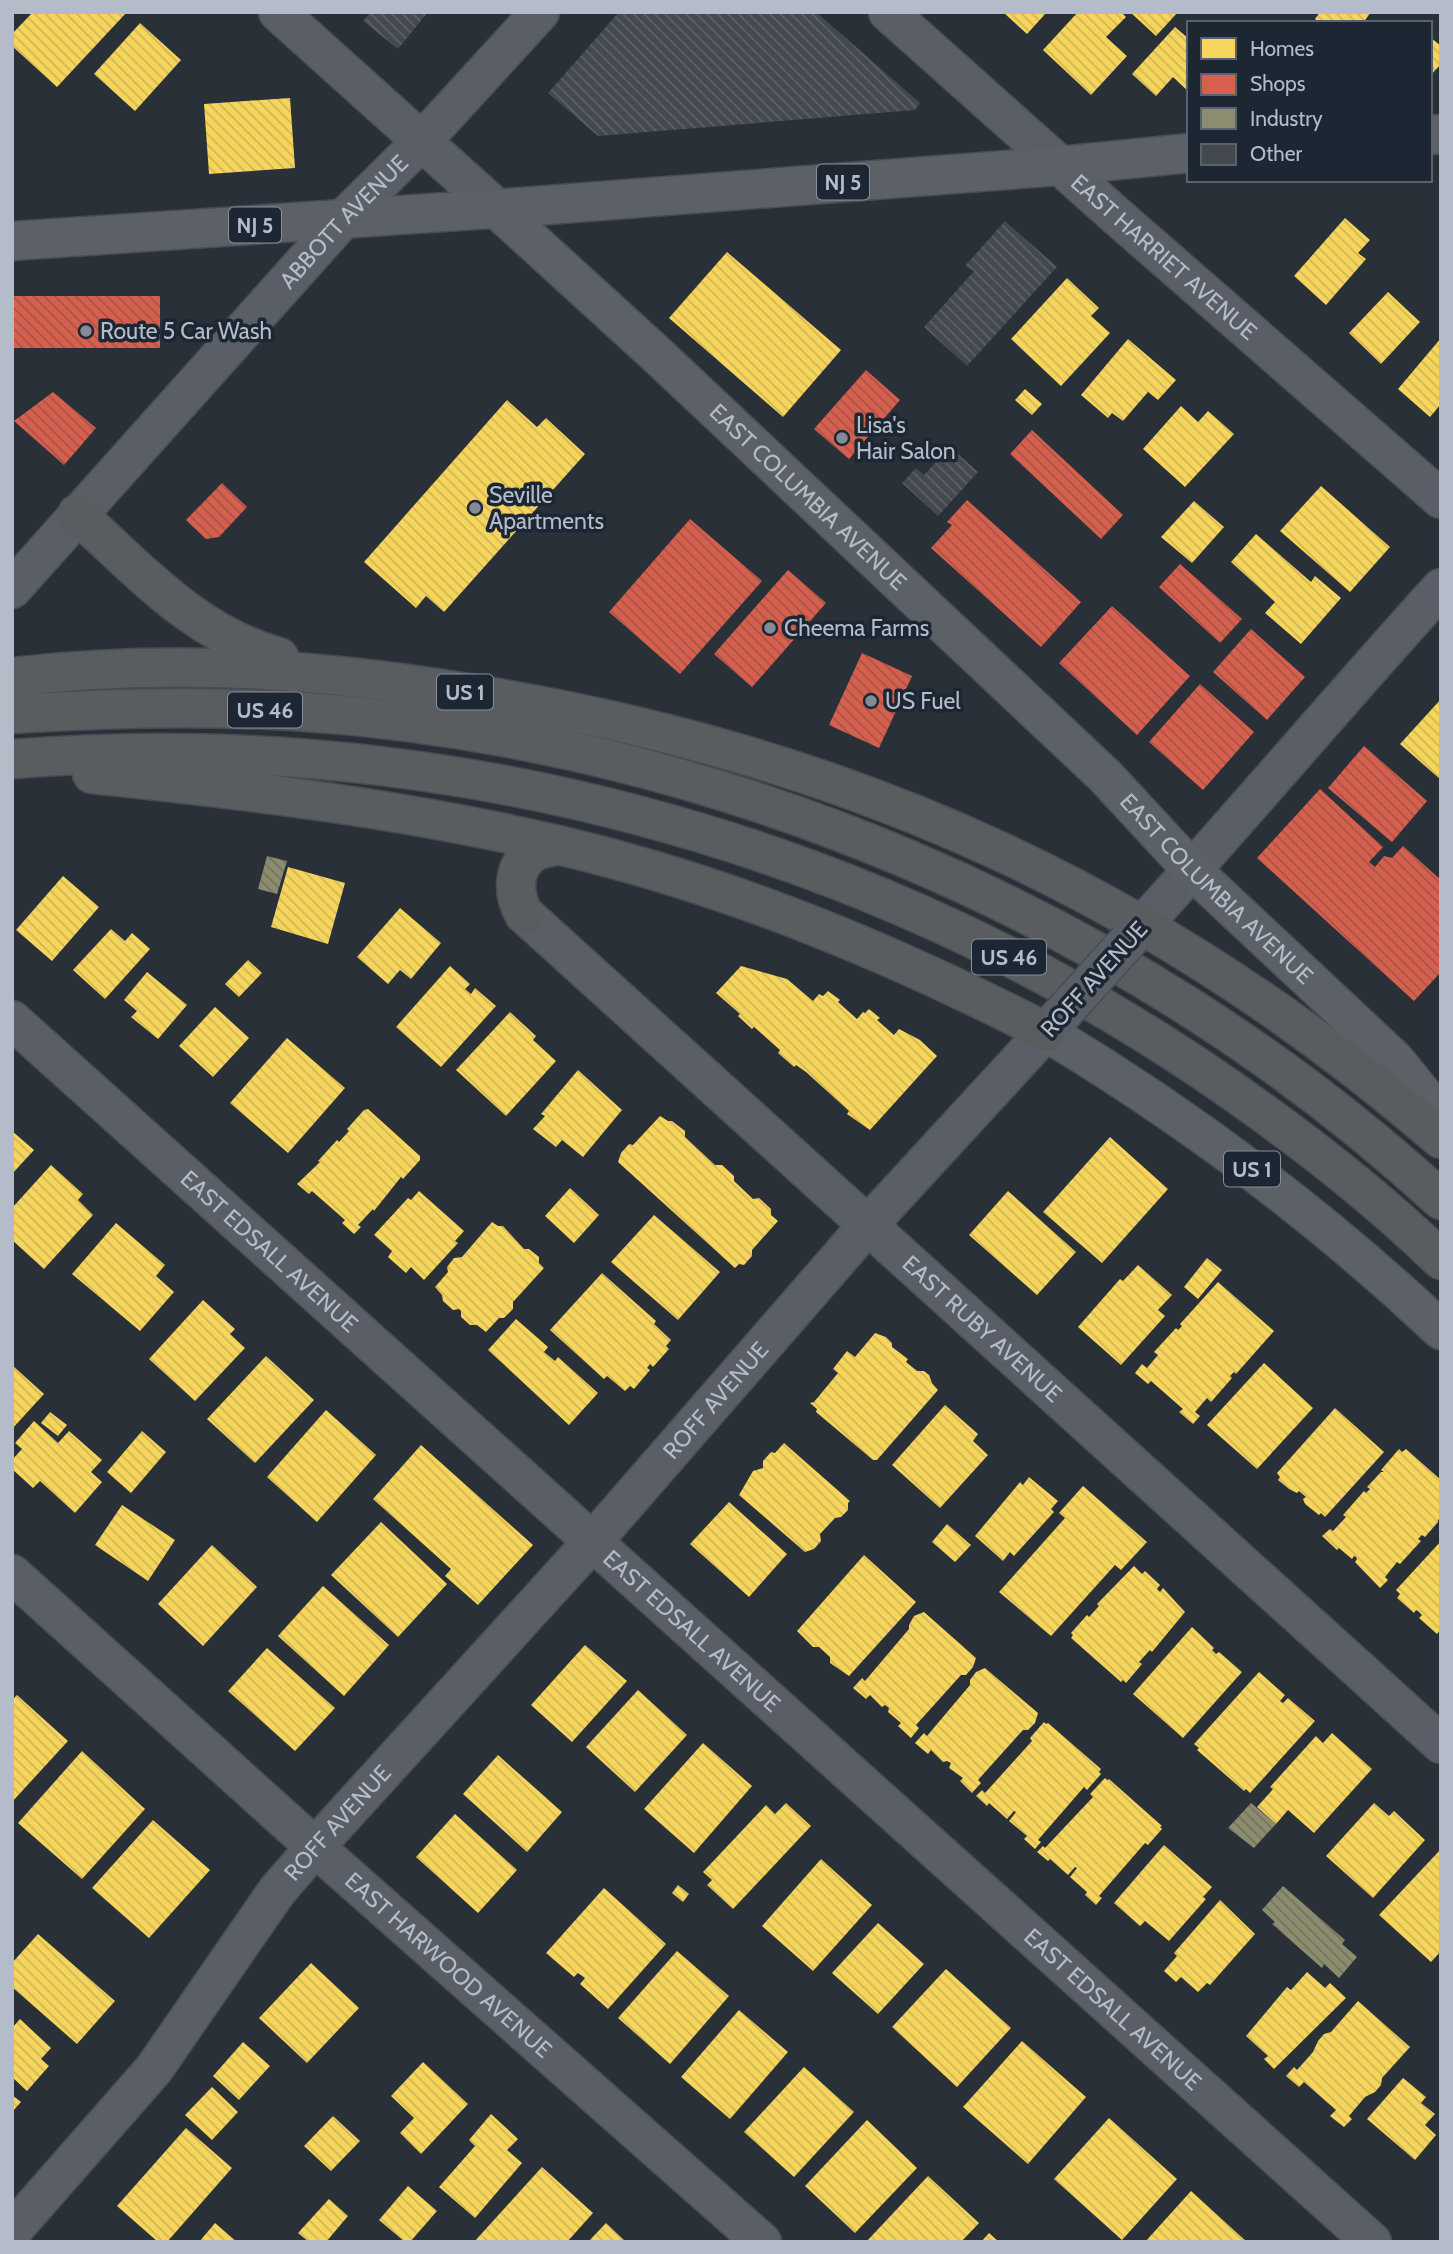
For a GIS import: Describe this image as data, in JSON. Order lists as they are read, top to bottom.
{
  "streets": {
    "highway": ["US 1", "US 46"],
    "main road": ["NJ 5", "EAST COLUMBIA AVENUE"],
    "street": [
      "ABBOTT AVENUE",
      "EAST HARRIET AVENUE",
      "ROFF AVENUE",
      "EAST EDSALL AVENUE",
      "EAST RUBY AVENUE",
      "EAST HARWOOD AVENUE"
    ]
  },
  "crossings": [
    ["NJ 5", "ABBOTT AVENUE"],
    ["NJ 5", "EAST HARRIET AVENUE"],
    ["NJ 5", "EAST COLUMBIA AVENUE"],
    ["ABBOTT AVENUE", "EAST COLUMBIA AVENUE"],
    ["EAST COLUMBIA AVENUE", "ROFF AVENUE"],
    ["US 1", "ROFF AVENUE"],
    ["ROFF AVENUE", "EAST EDSALL AVENUE"],
    ["ROFF AVENUE", "EAST RUBY AVENUE"],
    ["ROFF AVENUE", "EAST HARWOOD AVENUE"]
  ],
  "places": [
    "Route 5 Car Wash",
    "Lisa's Hair Salon",
    "Seville Apartments",
    "Cheema Farms",
    "US Fuel"
  ],
  "legend": [
    "Homes",
    "Shops",
    "Industry",
    "Other"
  ]
}
